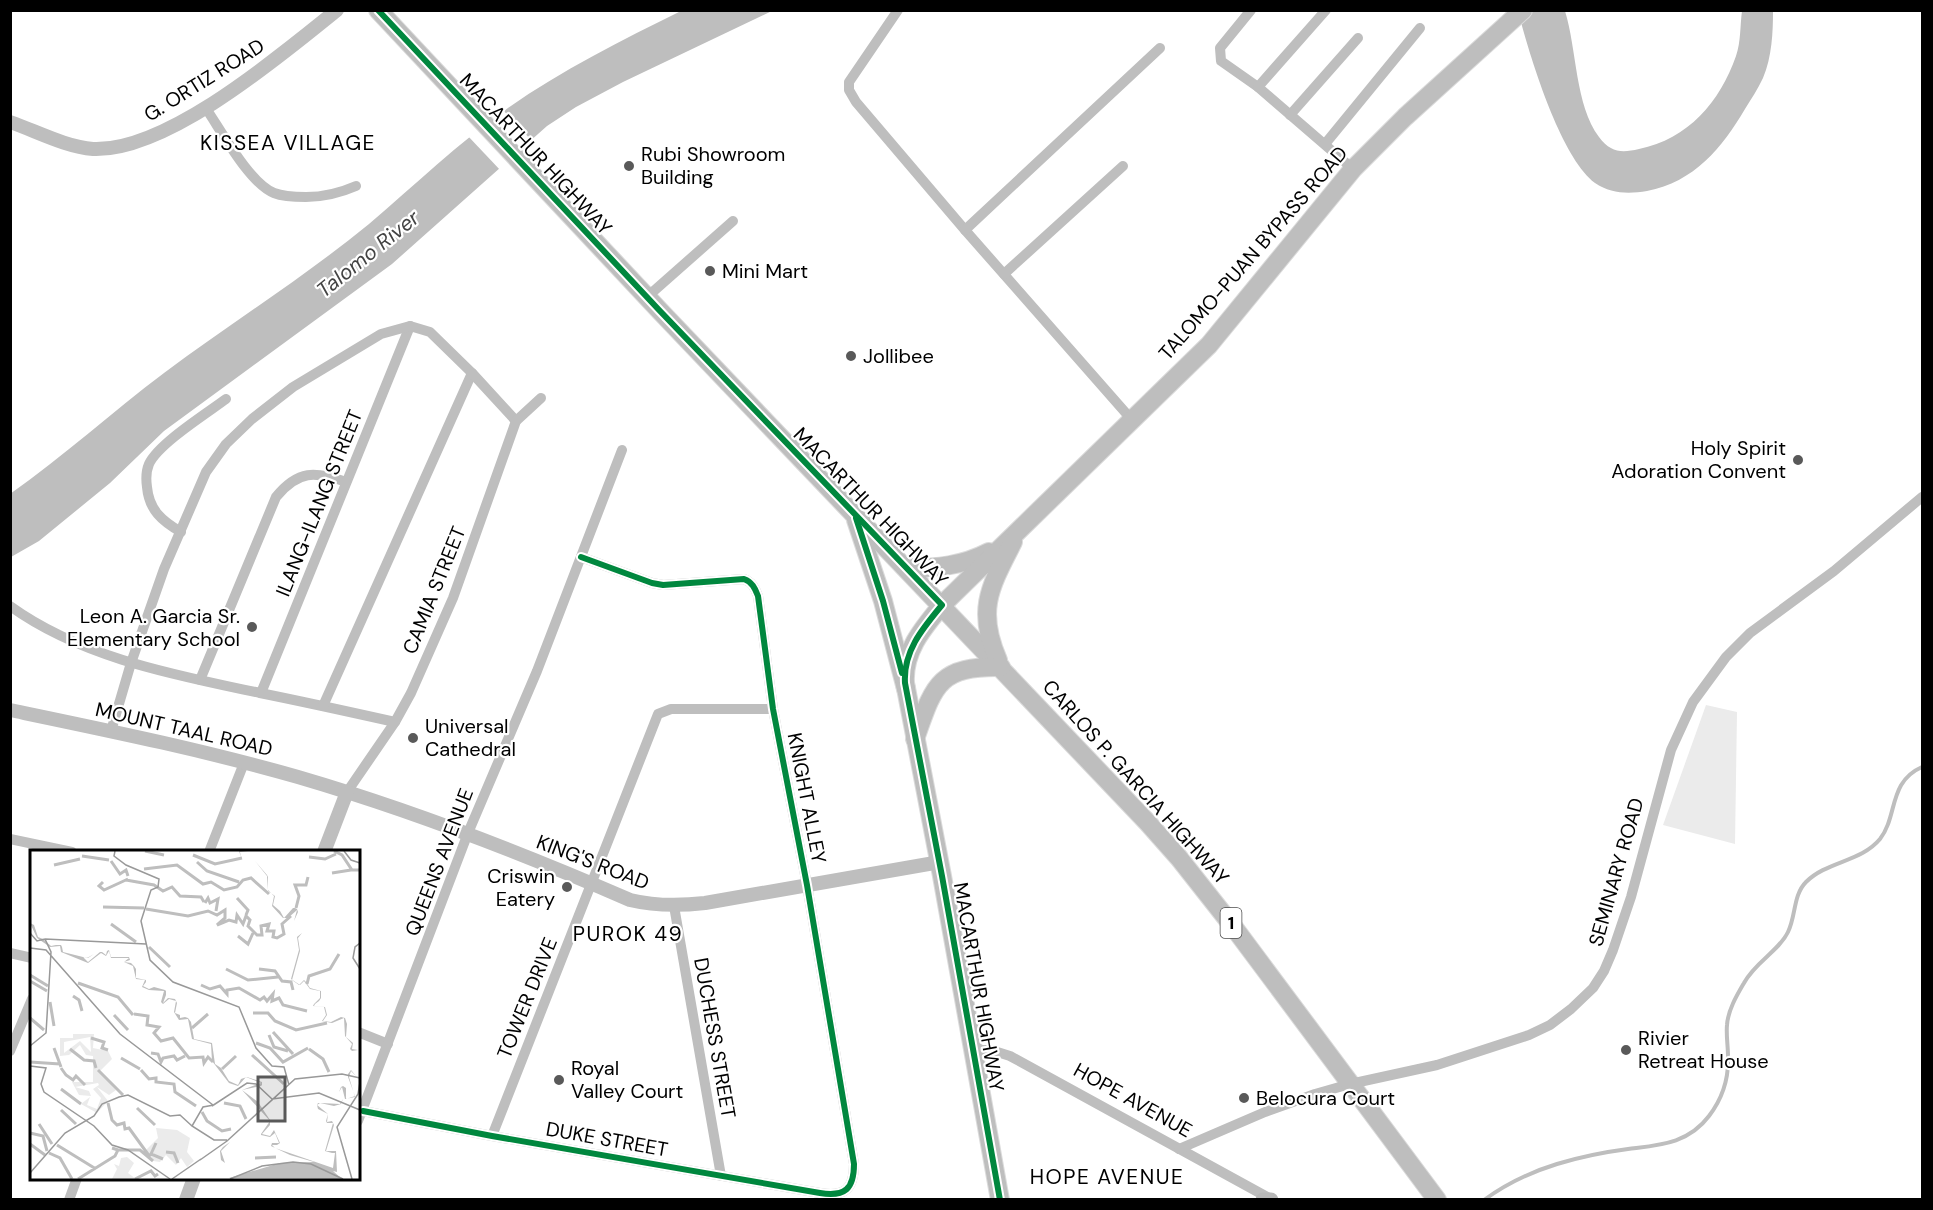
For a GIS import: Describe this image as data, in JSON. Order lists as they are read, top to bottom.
{
  "streets": {
    "main road": [
      "MACARTHUR HIGHWAY",
      "TALOMO-PUAN BYPASS ROAD",
      "CARLOS P. GARCIA HIGHWAY",
      "1"
    ],
    "street": [
      "G. ORTIZ ROAD",
      "ILANG-ILANG STREET",
      "CAMIA STREET",
      "MOUNT TAAL ROAD",
      "KNIGHT ALLEY",
      "QUEENS AVENUE",
      "KING'S ROAD",
      "SEMINARY ROAD",
      "TOWER DRIVE",
      "DUCHESS STREET",
      "HOPE AVENUE",
      "DUKE STREET"
    ]
  },
  "crossings": [
    ["MACARTHUR HIGHWAY", "TALOMO-PUAN BYPASS ROAD"],
    ["MACARTHUR HIGHWAY", "CARLOS P. GARCIA HIGHWAY"],
    ["MACARTHUR HIGHWAY", "KING'S ROAD"],
    ["MACARTHUR HIGHWAY", "HOPE AVENUE"],
    ["TALOMO-PUAN BYPASS ROAD", "CARLOS P. GARCIA HIGHWAY"],
    ["CAMIA STREET", "MOUNT TAAL ROAD"],
    ["CAMIA STREET", "KING'S ROAD"],
    ["MOUNT TAAL ROAD", "KING'S ROAD"],
    ["CARLOS P. GARCIA HIGHWAY", "SEMINARY ROAD"],
    ["KNIGHT ALLEY", "QUEENS AVENUE"],
    ["KNIGHT ALLEY", "KING'S ROAD"],
    ["KNIGHT ALLEY", "TOWER DRIVE"],
    ["KNIGHT ALLEY", "DUKE STREET"],
    ["QUEENS AVENUE", "KING'S ROAD"],
    ["QUEENS AVENUE", "DUKE STREET"],
    ["KING'S ROAD", "TOWER DRIVE"],
    ["KING'S ROAD", "DUCHESS STREET"],
    ["SEMINARY ROAD", "HOPE AVENUE"],
    ["TOWER DRIVE", "DUKE STREET"],
    ["DUCHESS STREET", "DUKE STREET"]
  ],
  "districts": ["KISSEA VILLAGE", "PUROK 49", "HOPE AVENUE"],
  "water": ["Talomo River"],
  "places": [
    "Rubi Showroom Building",
    "Mini Mart",
    "Jollibee",
    "Holy Spirit Adoration Convent",
    "Leon A. Garcia Sr. Elementary School",
    "Universal Cathedral",
    "Criswin Eatery",
    "Rivier Retreat House",
    "Royal Valley Court",
    "Belocura Court"
  ]
}
